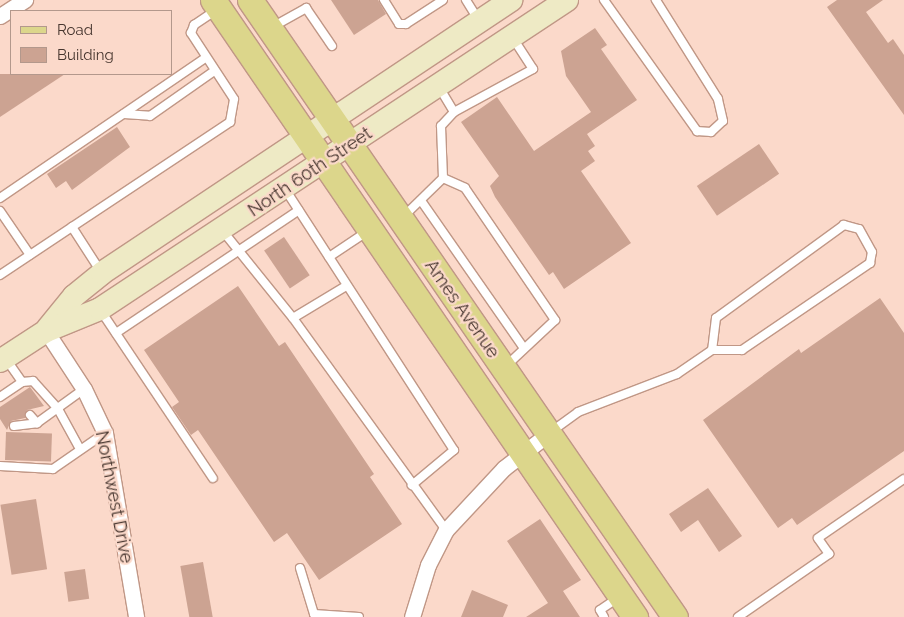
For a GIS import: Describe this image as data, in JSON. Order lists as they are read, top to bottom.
{
  "streets": {
    "main road": ["North 60th Street", "Ames Avenue"],
    "street": ["Northwest Drive"]
  },
  "crossings": [
    ["North 60th Street", "Ames Avenue"],
    ["North 60th Street", "Northwest Drive"]
  ],
  "legend": ["Road", "Building"]
}
